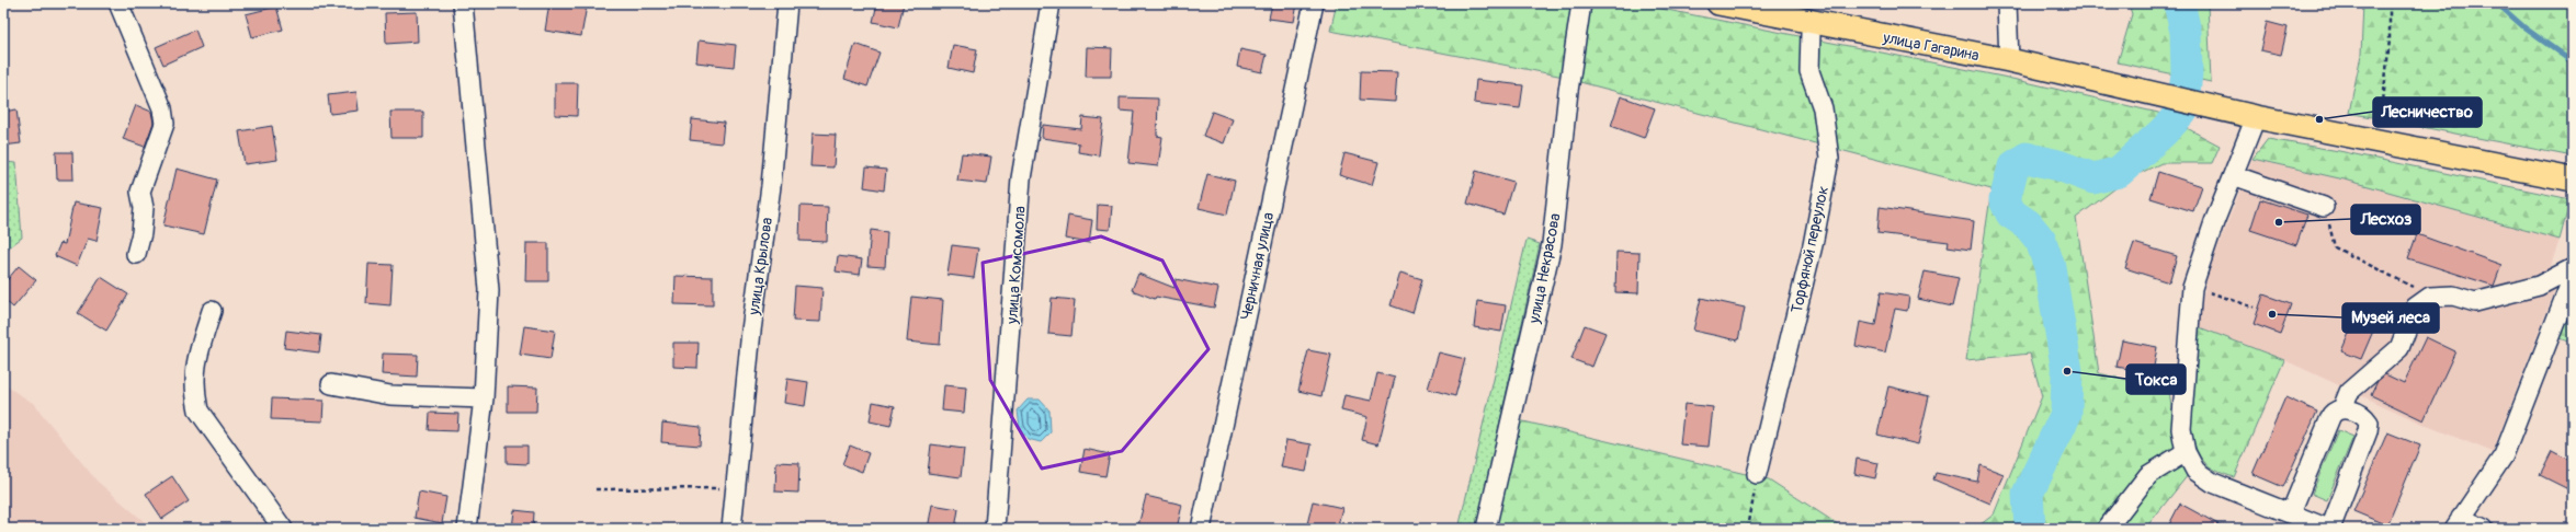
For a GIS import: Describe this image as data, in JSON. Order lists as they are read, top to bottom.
{
  "streets": {
    "main road": ["улица Гагарина"],
    "street": [
      "Торфяной переулок",
      "улица Комсомола",
      "улица Крылова",
      "Черничная улица",
      "улица Некрасова"
    ]
  },
  "crossings": [
    ["улица Гагарина", "Торфяной переулок"]
  ],
  "places": [
    "Лесничество",
    "Лесхоз",
    "Музей леса",
    "Токса"
  ]
}
